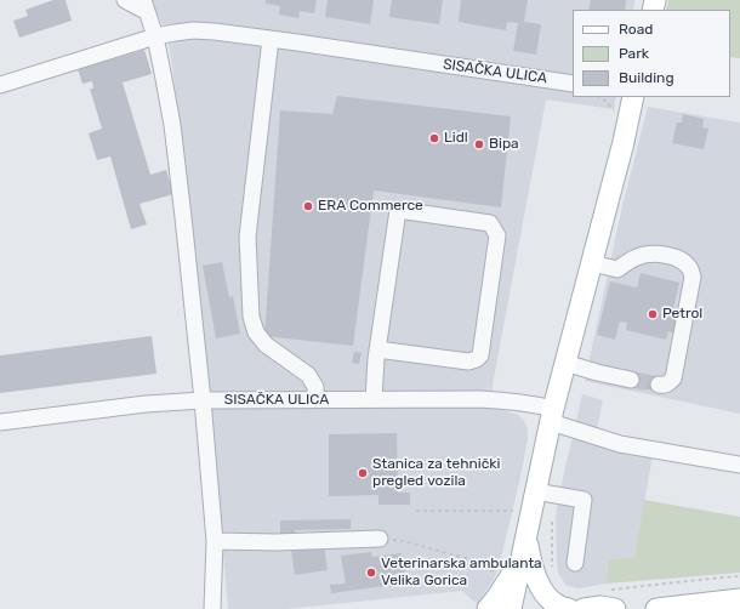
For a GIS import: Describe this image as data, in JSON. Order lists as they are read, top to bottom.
{
  "streets": {
    "street": ["SISAČKA ULICA"]
  },
  "places": [
    "Lidl",
    "Bipa",
    "ERA Commerce",
    "Petrol",
    "Stanica za tehnički pregled vozila",
    "Veterinarska ambulanta Velika Gorica"
  ],
  "legend": ["Road", "Park", "Building"]
}
